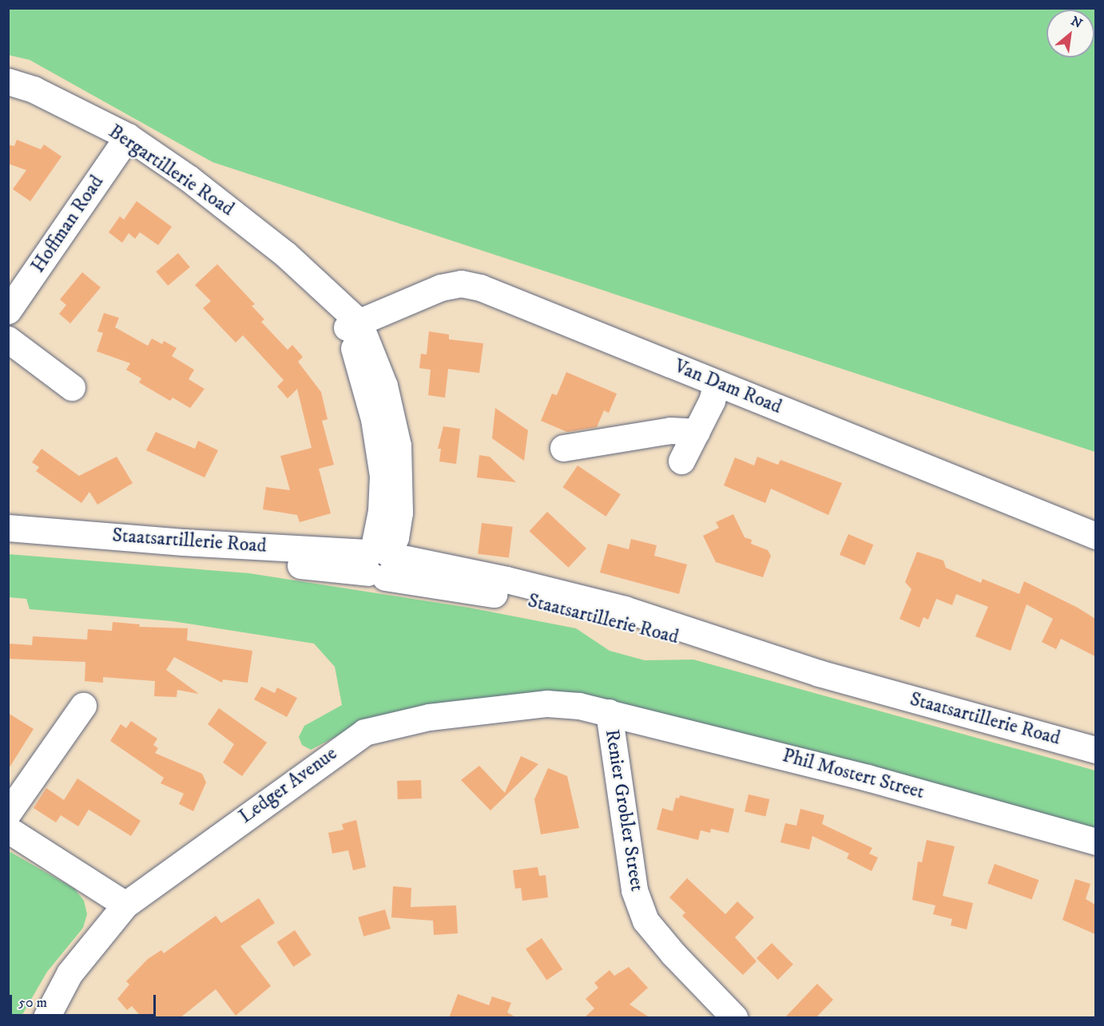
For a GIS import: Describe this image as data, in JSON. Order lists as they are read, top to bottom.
{
  "streets": {
    "street": [
      "Bergartillerie Road",
      "Hoffman Road",
      "Van Dam Road",
      "Staatsartillerie Road",
      "Phil Mostert Street",
      "Ledger Avenue",
      "Renier Grobler Street"
    ]
  },
  "crossings": [
    ["Bergartillerie Road", "Hoffman Road"],
    ["Bergartillerie Road", "Van Dam Road"],
    ["Bergartillerie Road", "Staatsartillerie Road"],
    ["Phil Mostert Street", "Ledger Avenue"],
    ["Phil Mostert Street", "Renier Grobler Street"],
    ["Ledger Avenue", "Renier Grobler Street"]
  ],
  "scale_bar": "50 m",
  "north": "top right"
}
